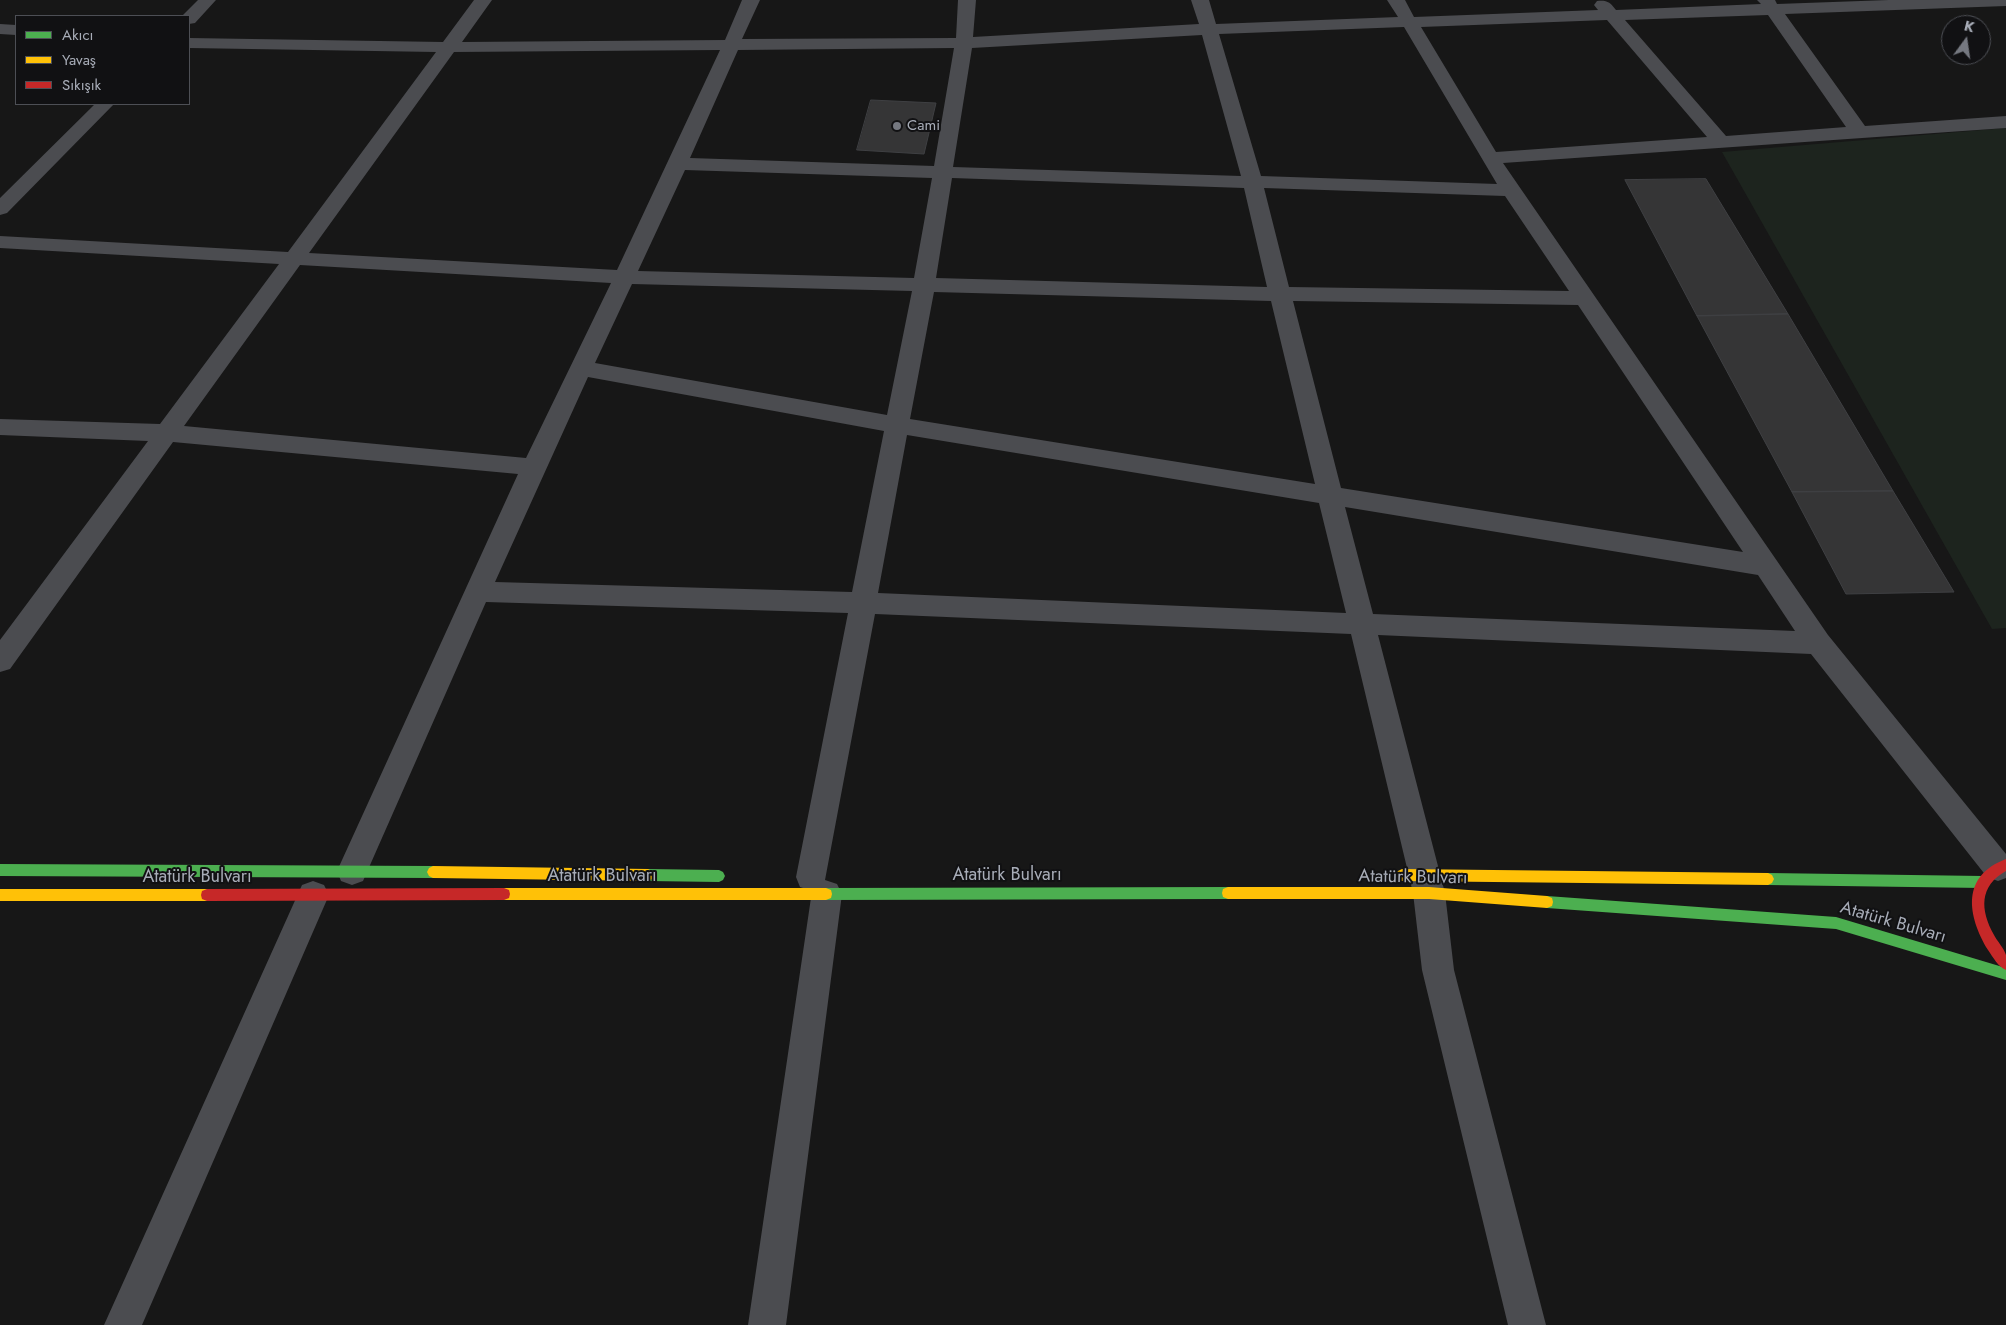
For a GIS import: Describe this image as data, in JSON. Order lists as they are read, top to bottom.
{
  "streets": {
    "main road": ["Atatürk Bulvarı"]
  },
  "places": ["Cami"],
  "legend": ["Akıcı", "Yavaş", "Sıkışık"],
  "north": "top"
}
